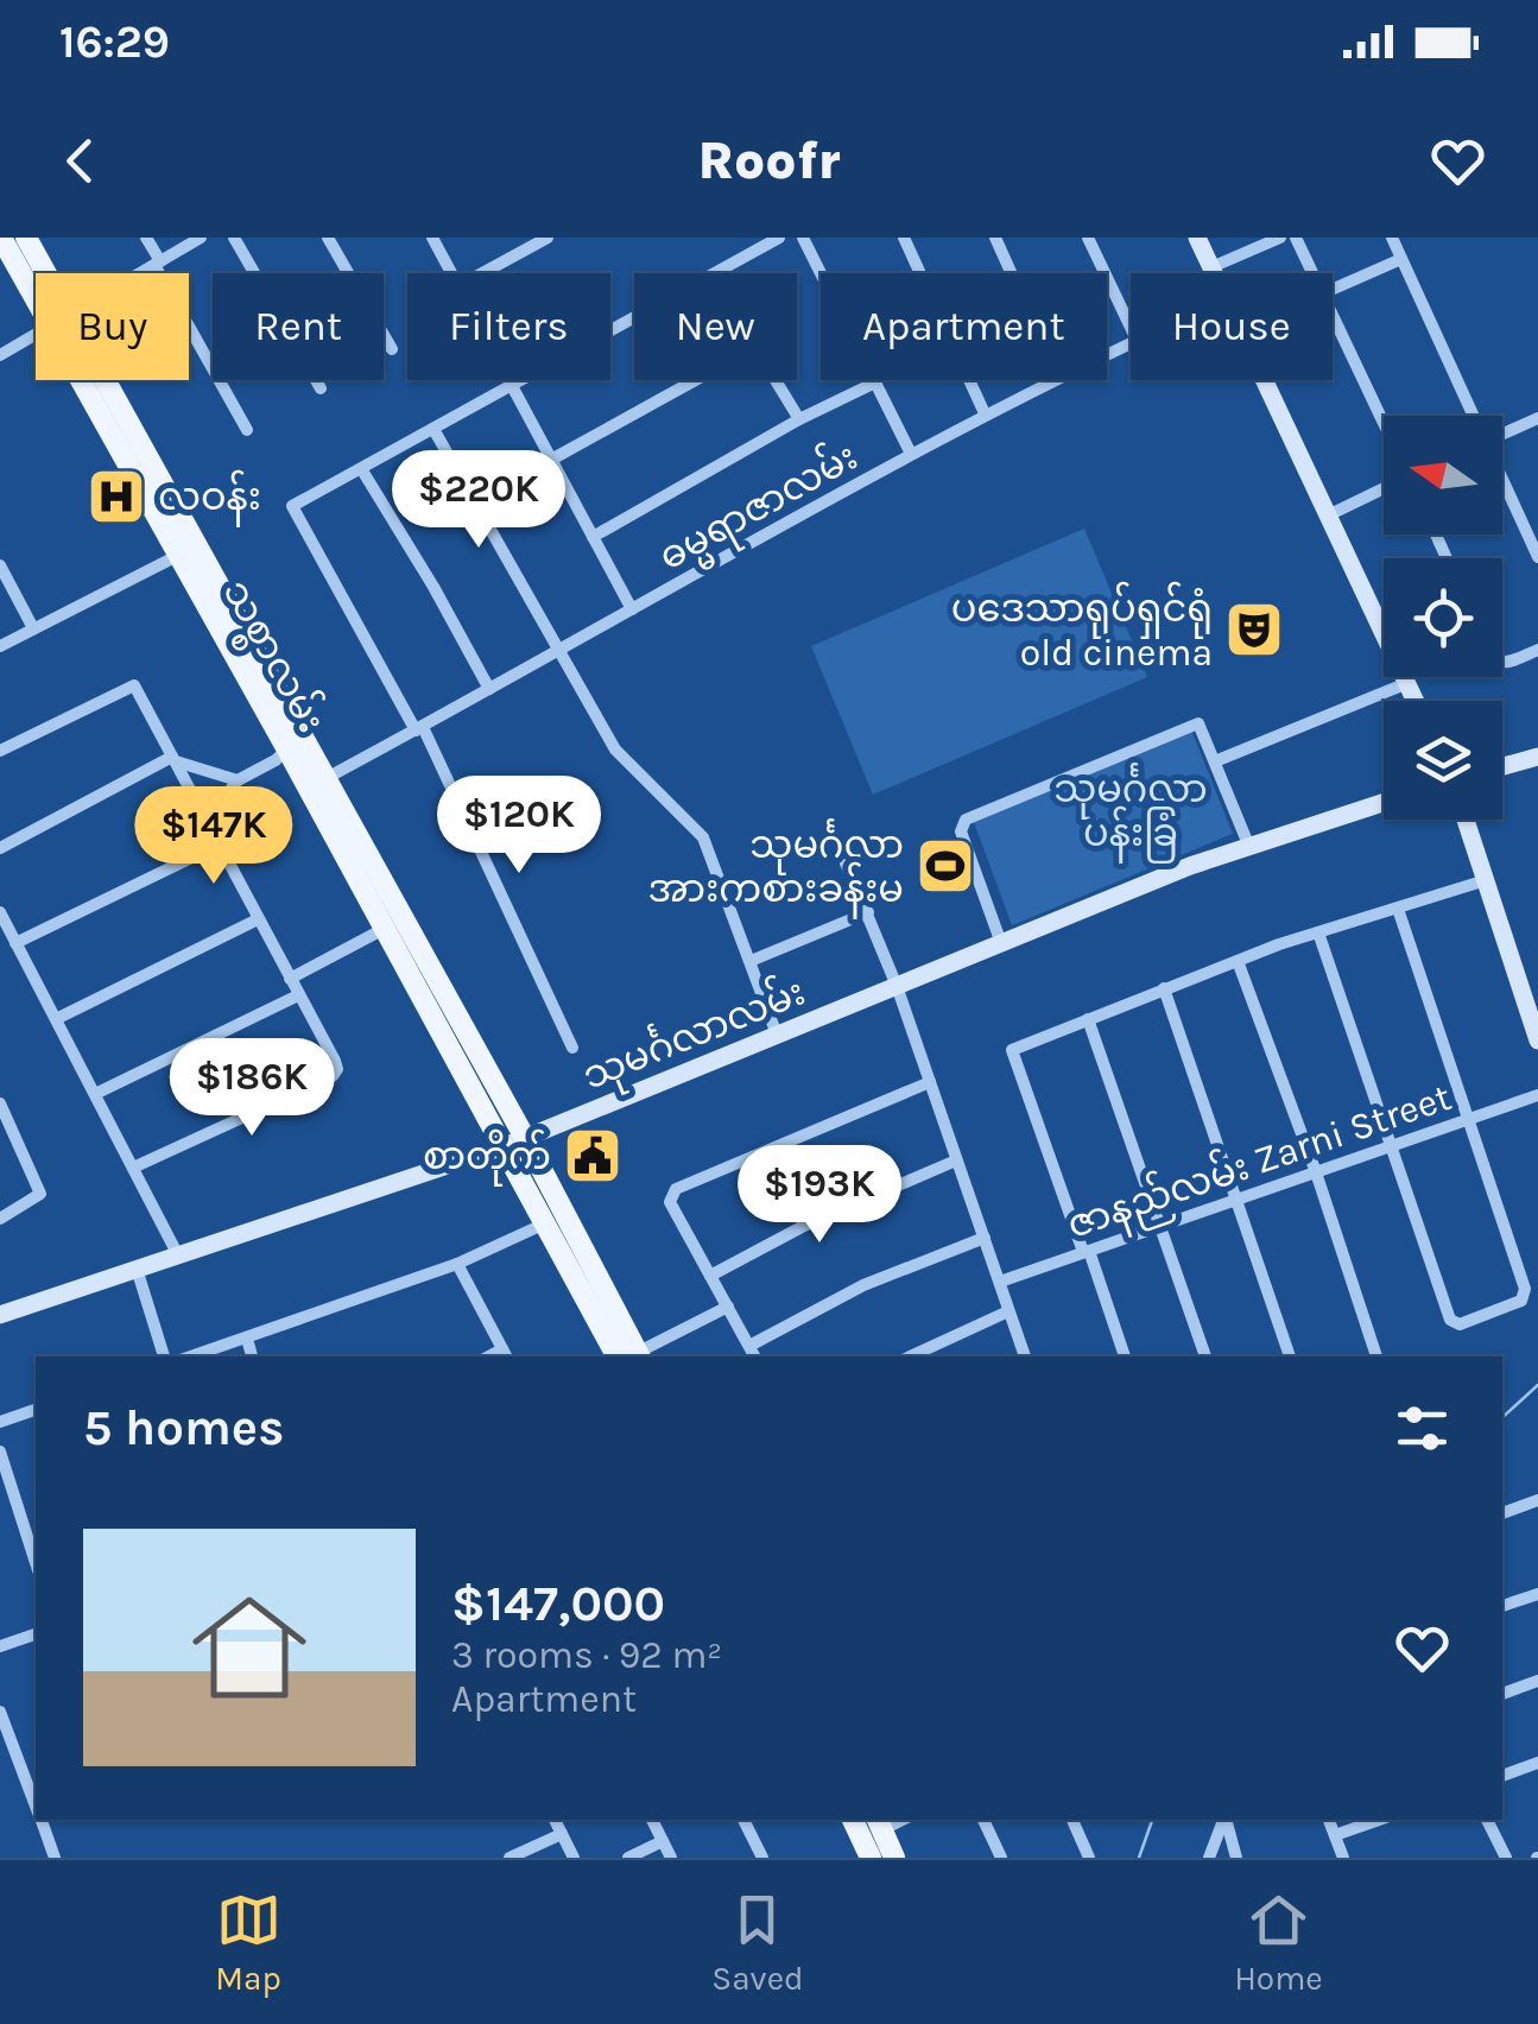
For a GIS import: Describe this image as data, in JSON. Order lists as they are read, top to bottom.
{
  "streets": {
    "main road": ["သစ္စာလမ်း", "သုမင်္ဂလာလမ်း"],
    "street": ["ဓမ္မရာဇာလမ်း", "ဇာနည်လမ်း Zarni Street"]
  },
  "crossings": [
    ["ဓမ္မရာဇာလမ်း", "သစ္စာလမ်း"],
    ["သစ္စာလမ်း", "သုမင်္ဂလာလမ်း"]
  ],
  "parks": ["သုမင်္ဂလာ ပန်းခြံ"],
  "places": {
    "hospital": ["လဝန်း"],
    "theatre": ["ပဒေသာရုပ်ရှင်ရုံ old cinema"],
    "sports": ["သုမင်္ဂလာ အားကစားခန်းမ"],
    "public building": ["စာတိုက်"]
  },
  "north": "left",
  "page": {
    "status": "16:29",
    "header": "Roofr",
    "chip": [
      "Buy",
      "Rent",
      "Filters",
      "New",
      "Apartment",
      "House"
    ],
    "price": [
      "$220K",
      "$120K",
      "$147K",
      "$186K",
      "$193K"
    ],
    "heading": "5 homes",
    "list": [
      {
        "name": "$147,000",
        "note": "3 rooms · 92 m² · Apartment"
      }
    ],
    "tabs": ["Map", "Saved", "Home"]
  }
}
